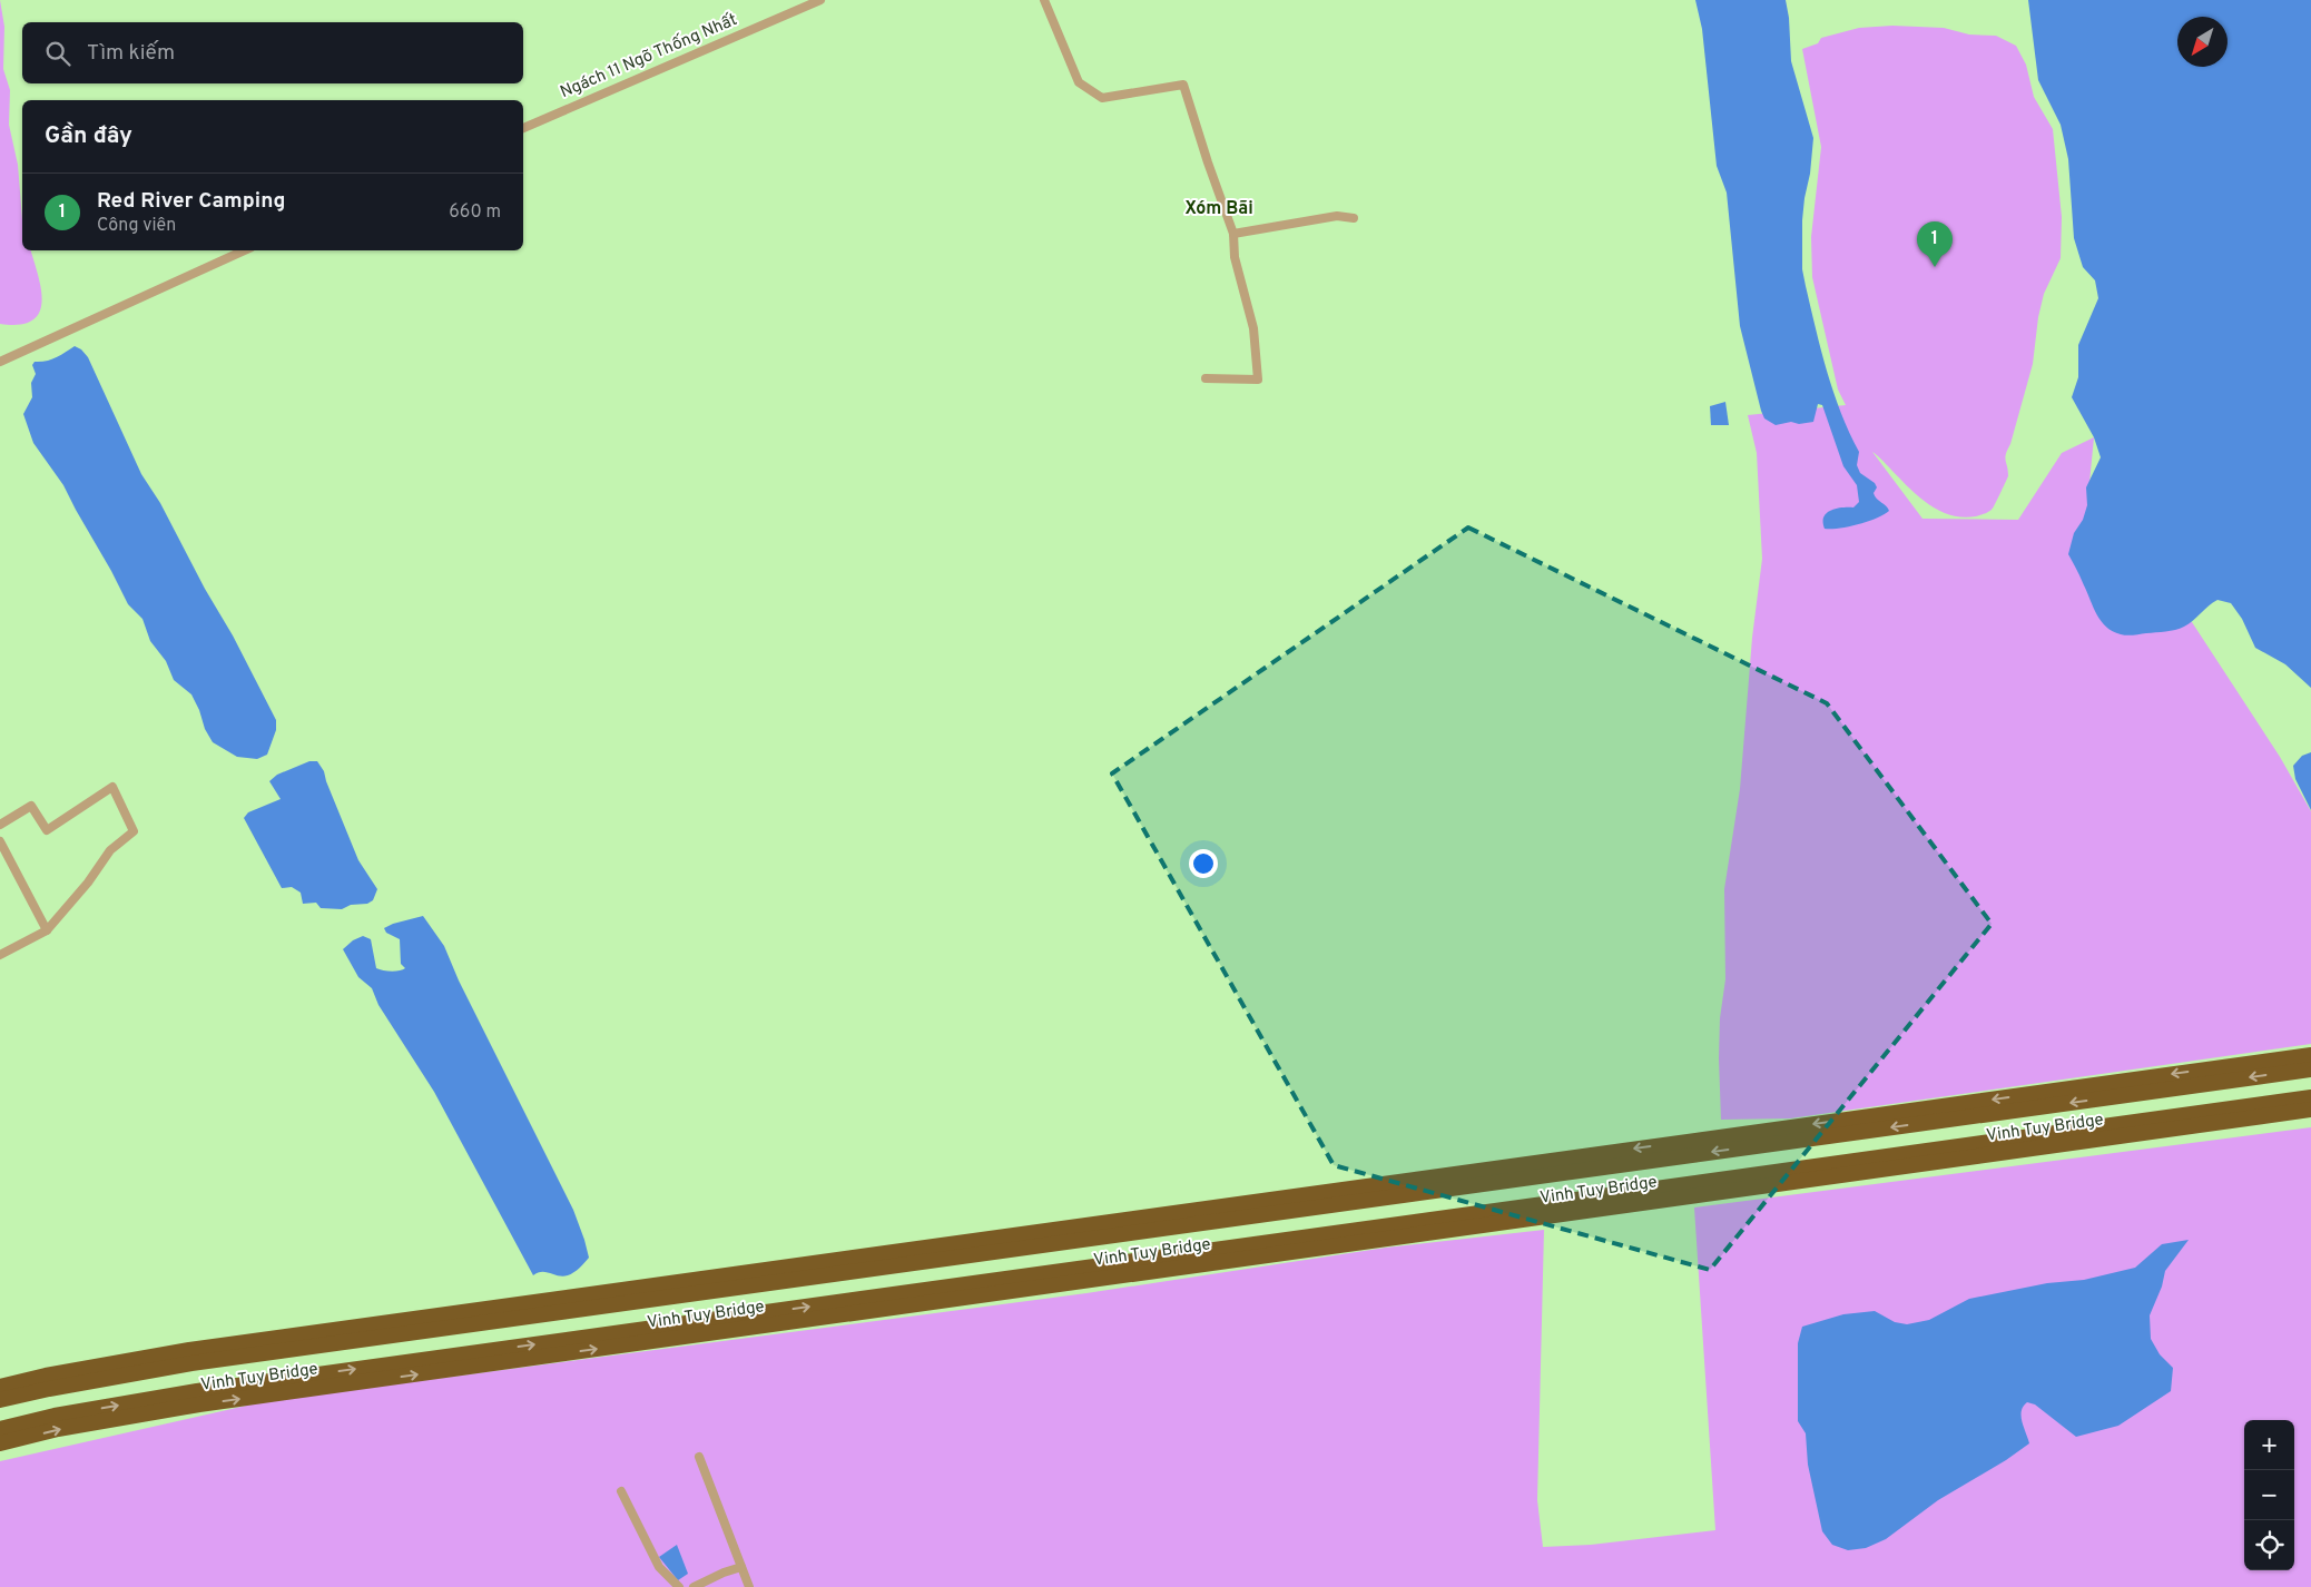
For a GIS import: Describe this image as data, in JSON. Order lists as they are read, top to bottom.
{
  "streets": {
    "highway": ["Vinh Tuy Bridge"],
    "street": ["Ngách 11 Ngõ Thống Nhất"]
  },
  "districts": ["Xóm Bãi"],
  "north": "bottom left",
  "page": {
    "search": "Tìm kiếm",
    "heading": "Gần đây",
    "list": [
      {
        "mark": "1",
        "name": "Red River Camping",
        "note": "Công viên",
        "value": "660 m"
      }
    ],
    "pins": "1",
    "map_buttons": ["+", "−"]
  }
}
